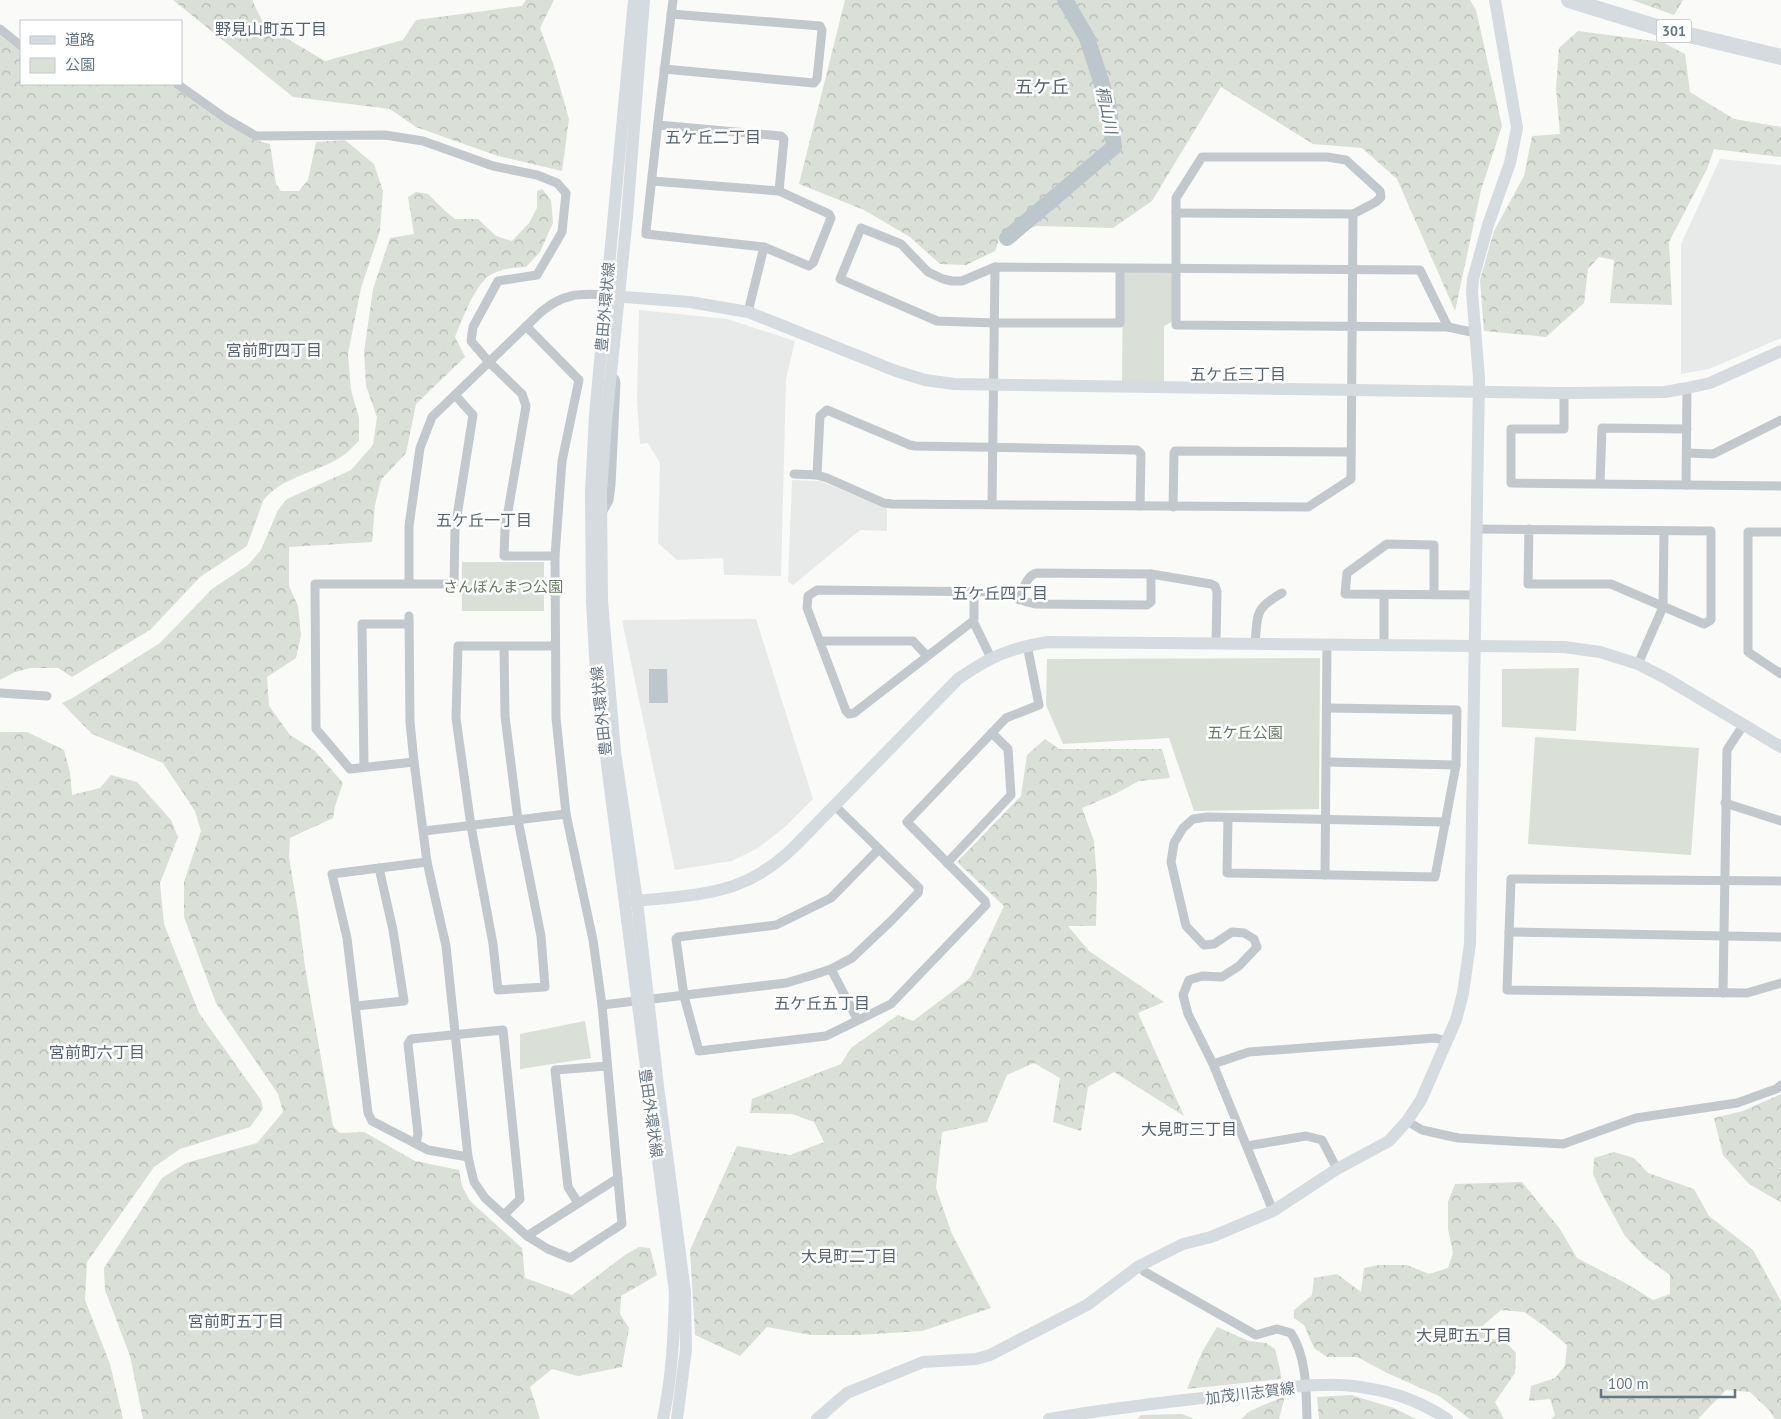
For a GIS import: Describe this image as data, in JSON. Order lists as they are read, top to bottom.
{
  "streets": {
    "highway": ["301"],
    "street": ["豊田外環状線", "加茂川志賀線"]
  },
  "districts": [
    "野見山町五丁目",
    "五ケ丘",
    "五ケ丘二丁目",
    "宮前町四丁目",
    "五ケ丘三丁目",
    "五ケ丘一丁目",
    "五ケ丘四丁目",
    "五ケ丘五丁目",
    "宮前町六丁目",
    "大見町三丁目",
    "大見町二丁目",
    "宮前町五丁目",
    "大見町五丁目"
  ],
  "water": ["桐山川"],
  "parks": ["さんぼんまつ公園", "五ケ丘公園"],
  "legend": ["道路", "公園"],
  "scale_bar": "100 m"
}
